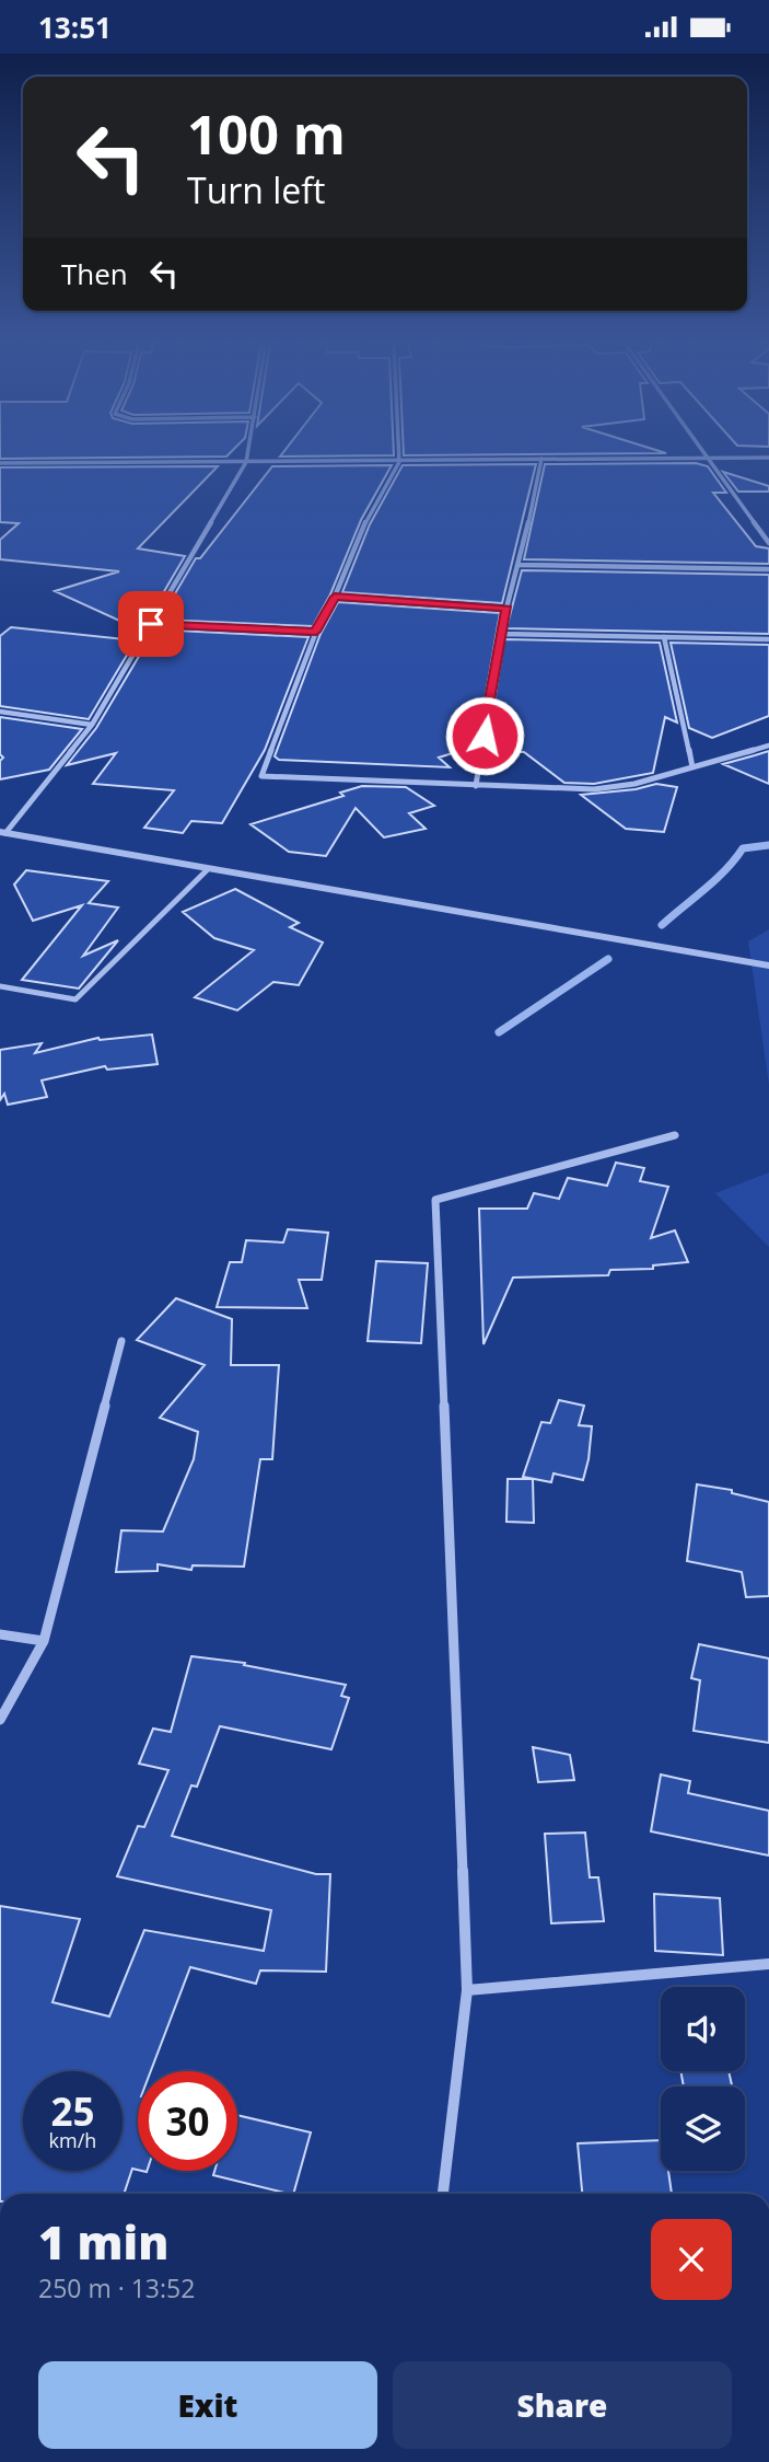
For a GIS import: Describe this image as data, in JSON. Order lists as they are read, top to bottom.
{
  "page": {
    "status": "13:51",
    "turn": ["100 m", "Turn left"],
    "then": "Then",
    "speed": "25 km/h",
    "limit": "30",
    "heading": ["1 min", "250 m · 13:52"],
    "buttons": ["Exit", "Share"]
  }
}
